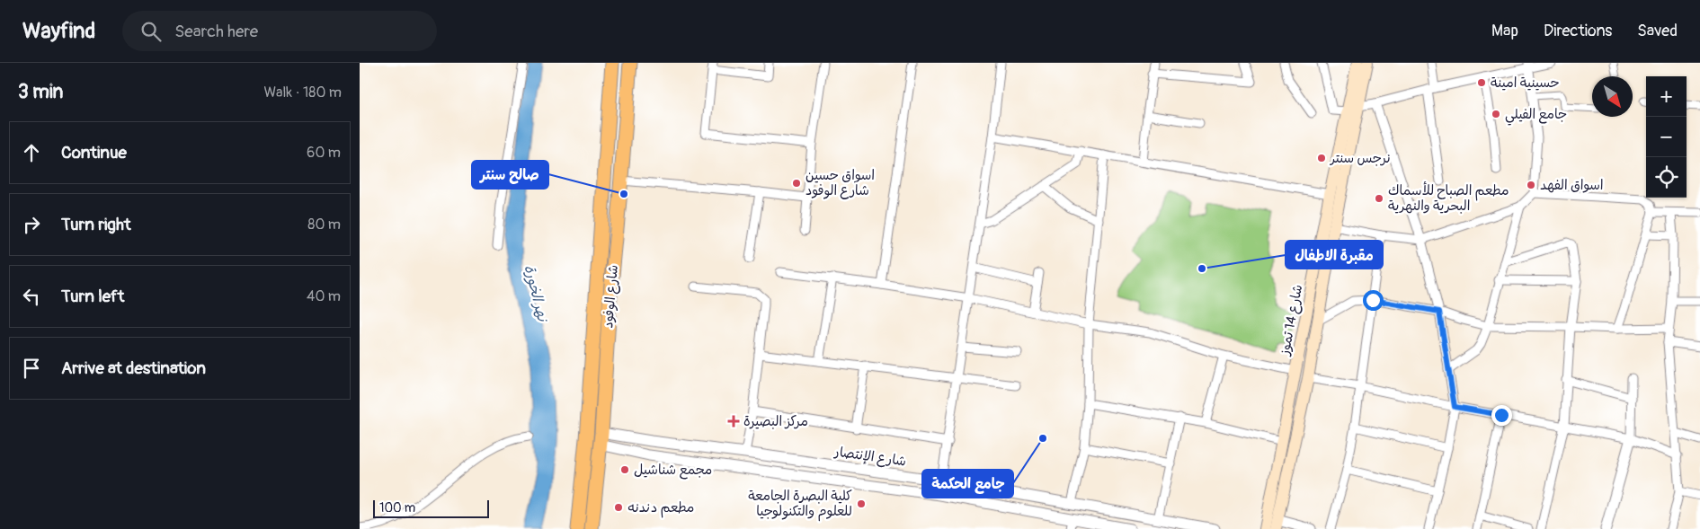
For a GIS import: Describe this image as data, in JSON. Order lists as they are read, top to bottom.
{
  "streets": {
    "main road": ["شارع الوفود", "شارع 14 تموز"],
    "street": ["شارع الإنتصار"]
  },
  "crossings": [
    ["شارع الوفود", "شارع الإنتصار"]
  ],
  "water": ["نهر الخورة"],
  "places": {
    "other": [
      "حسينية امينة",
      "جامع الفيلي",
      "نرجس سنتر",
      "اسواق حسين شارع الوفود",
      "اسواق الفهد",
      "صالح سنتر",
      "مطعم الصباح للأسماك البحرية والنهرية",
      "مقبرة الاطفال",
      "جامع الحكمة",
      "مجمع شناشيل",
      "كلية البصرة الجامعة للعلوم والتكنولوجيا",
      "مطعم دندنه"
    ],
    "health": ["مركز البصيرة"]
  },
  "scale_bar": "100 m",
  "north": "bottom right",
  "page": {
    "header": "Wayfind",
    "search": "Search here",
    "nav": ["Map", "Directions", "Saved"],
    "heading": ["3 min", "Walk · 180 m"],
    "map_buttons": ["+", "−"],
    "list": [
      ["Continue", "60 m"],
      ["Turn right", "80 m"],
      ["Turn left", "40 m"],
      "Arrive at destination"
    ],
    "scale": "100 m"
  }
}
